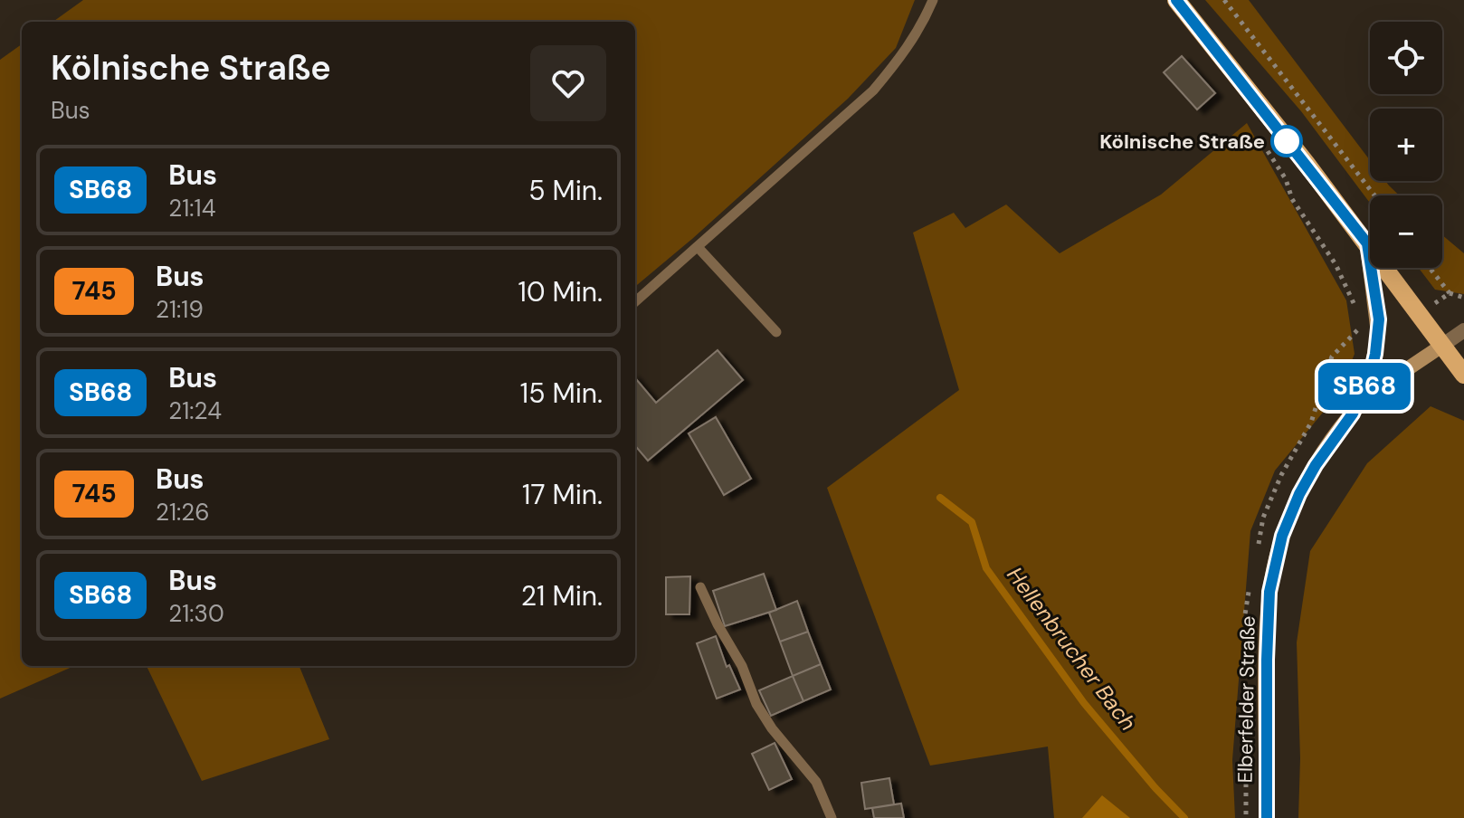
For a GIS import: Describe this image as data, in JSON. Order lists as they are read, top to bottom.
{
  "streets": {
    "street": ["Elberfelder Straße"]
  },
  "water": ["Hellenbrucher Bach"],
  "places": ["Kölnische Straße"],
  "lines": ["bus line SB68"],
  "page": {
    "on_map": "SB68",
    "map_buttons": ["+", "−"],
    "heading": ["Kölnische Straße", "Bus"],
    "list": [
      {
        "mark": "SB68",
        "name": "Bus",
        "note": "21:14",
        "value": "5 Min."
      },
      {
        "mark": "745",
        "name": "Bus",
        "note": "21:19",
        "value": "10 Min."
      },
      {
        "mark": "SB68",
        "name": "Bus",
        "note": "21:24",
        "value": "15 Min."
      },
      {
        "mark": "745",
        "name": "Bus",
        "note": "21:26",
        "value": "17 Min."
      },
      {
        "mark": "SB68",
        "name": "Bus",
        "note": "21:30",
        "value": "21 Min."
      }
    ]
  }
}
